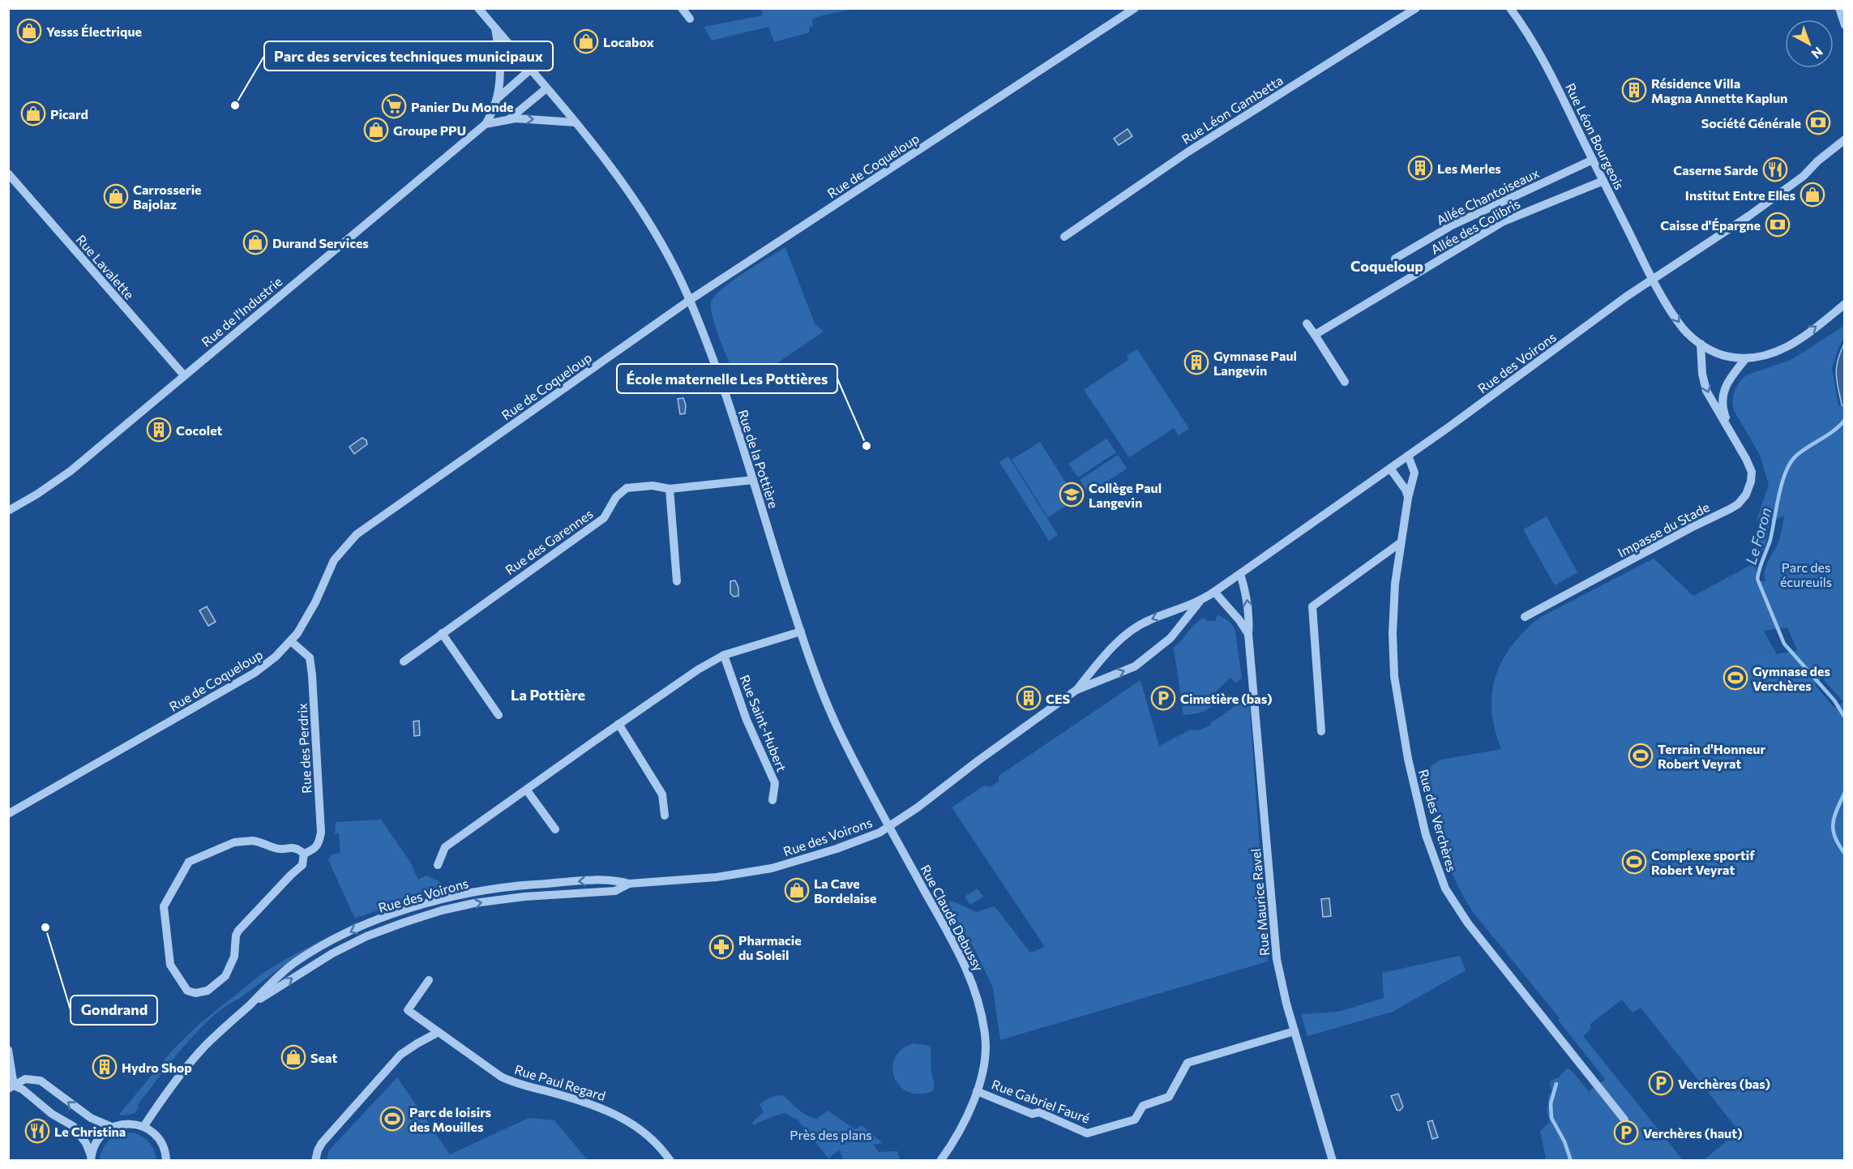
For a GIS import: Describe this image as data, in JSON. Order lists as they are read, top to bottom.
{
  "streets": {
    "street": [
      "Rue Léon Gambetta",
      "Rue Léon Bourgeois",
      "Rue de Coqueloup",
      "Allée Chantoiseaux",
      "Allée des Colibris",
      "Rue Lavalette",
      "Rue de l'Industrie",
      "Rue des Voirons",
      "Rue de la Pottière",
      "Impasse du Stade",
      "Rue des Garennes",
      "Rue Saint-Hubert",
      "Rue des Perdrix",
      "Rue des Verchères",
      "Rue Maurice Ravel",
      "Rue Claude Debussy",
      "Rue Paul Regard",
      "Rue Gabriel Fauré"
    ]
  },
  "crossings": [
    ["Rue Léon Bourgeois", "Allée Chantoiseaux"],
    ["Rue Léon Bourgeois", "Allée des Colibris"],
    ["Rue Léon Bourgeois", "Rue des Voirons"],
    ["Rue Léon Bourgeois", "Impasse du Stade"],
    ["Rue de Coqueloup", "Rue de la Pottière"],
    ["Rue de Coqueloup", "Rue des Perdrix"],
    ["Rue Lavalette", "Rue de l'Industrie"],
    ["Rue de l'Industrie", "Rue de la Pottière"],
    ["Rue des Voirons", "Rue de la Pottière"],
    ["Rue des Voirons", "Rue des Verchères"],
    ["Rue des Voirons", "Rue Maurice Ravel"],
    ["Rue des Voirons", "Rue Claude Debussy"],
    ["Rue de la Pottière", "Rue des Garennes"],
    ["Rue de la Pottière", "Rue Claude Debussy"],
    ["Rue Maurice Ravel", "Rue Gabriel Fauré"],
    ["Rue Claude Debussy", "Rue Gabriel Fauré"]
  ],
  "districts": ["Coqueloup", "La Pottière"],
  "water": ["Le Foron"],
  "parks": ["Parc des écureuils", "Près des plans"],
  "places": {
    "shop": [
      "Yesss Électrique",
      "Locabox",
      "Picard",
      "Groupe PPU",
      "Institut Entre Elles",
      "Carrosserie Bajolaz",
      "Durand Services",
      "La Cave Bordelaise",
      "Seat"
    ],
    "building": [
      "Résidence Villa Magna Annette Kaplun",
      "Les Merles",
      "Gymnase Paul Langevin",
      "Cocolet",
      "CES",
      "Hydro Shop"
    ],
    "other": ["Parc des services techniques municipaux", "École maternelle Les Pottières", "Gondrand"],
    "supermarket": ["Panier Du Monde"],
    "bank": ["Société Générale", "Caisse d'Épargne"],
    "restaurant": ["Caserne Sarde", "Le Christina"],
    "school or university": ["Collège Paul Langevin"],
    "sports": [
      "Gymnase des Verchères",
      "Terrain d'Honneur Robert Veyrat",
      "Complexe sportif Robert Veyrat",
      "Parc de loisirs des Mouilles"
    ],
    "parking": ["Cimetière (bas)", "Verchères (bas)", "Verchères (haut)"],
    "pharmacy": ["Pharmacie du Soleil"]
  },
  "north": "bottom right"
}
